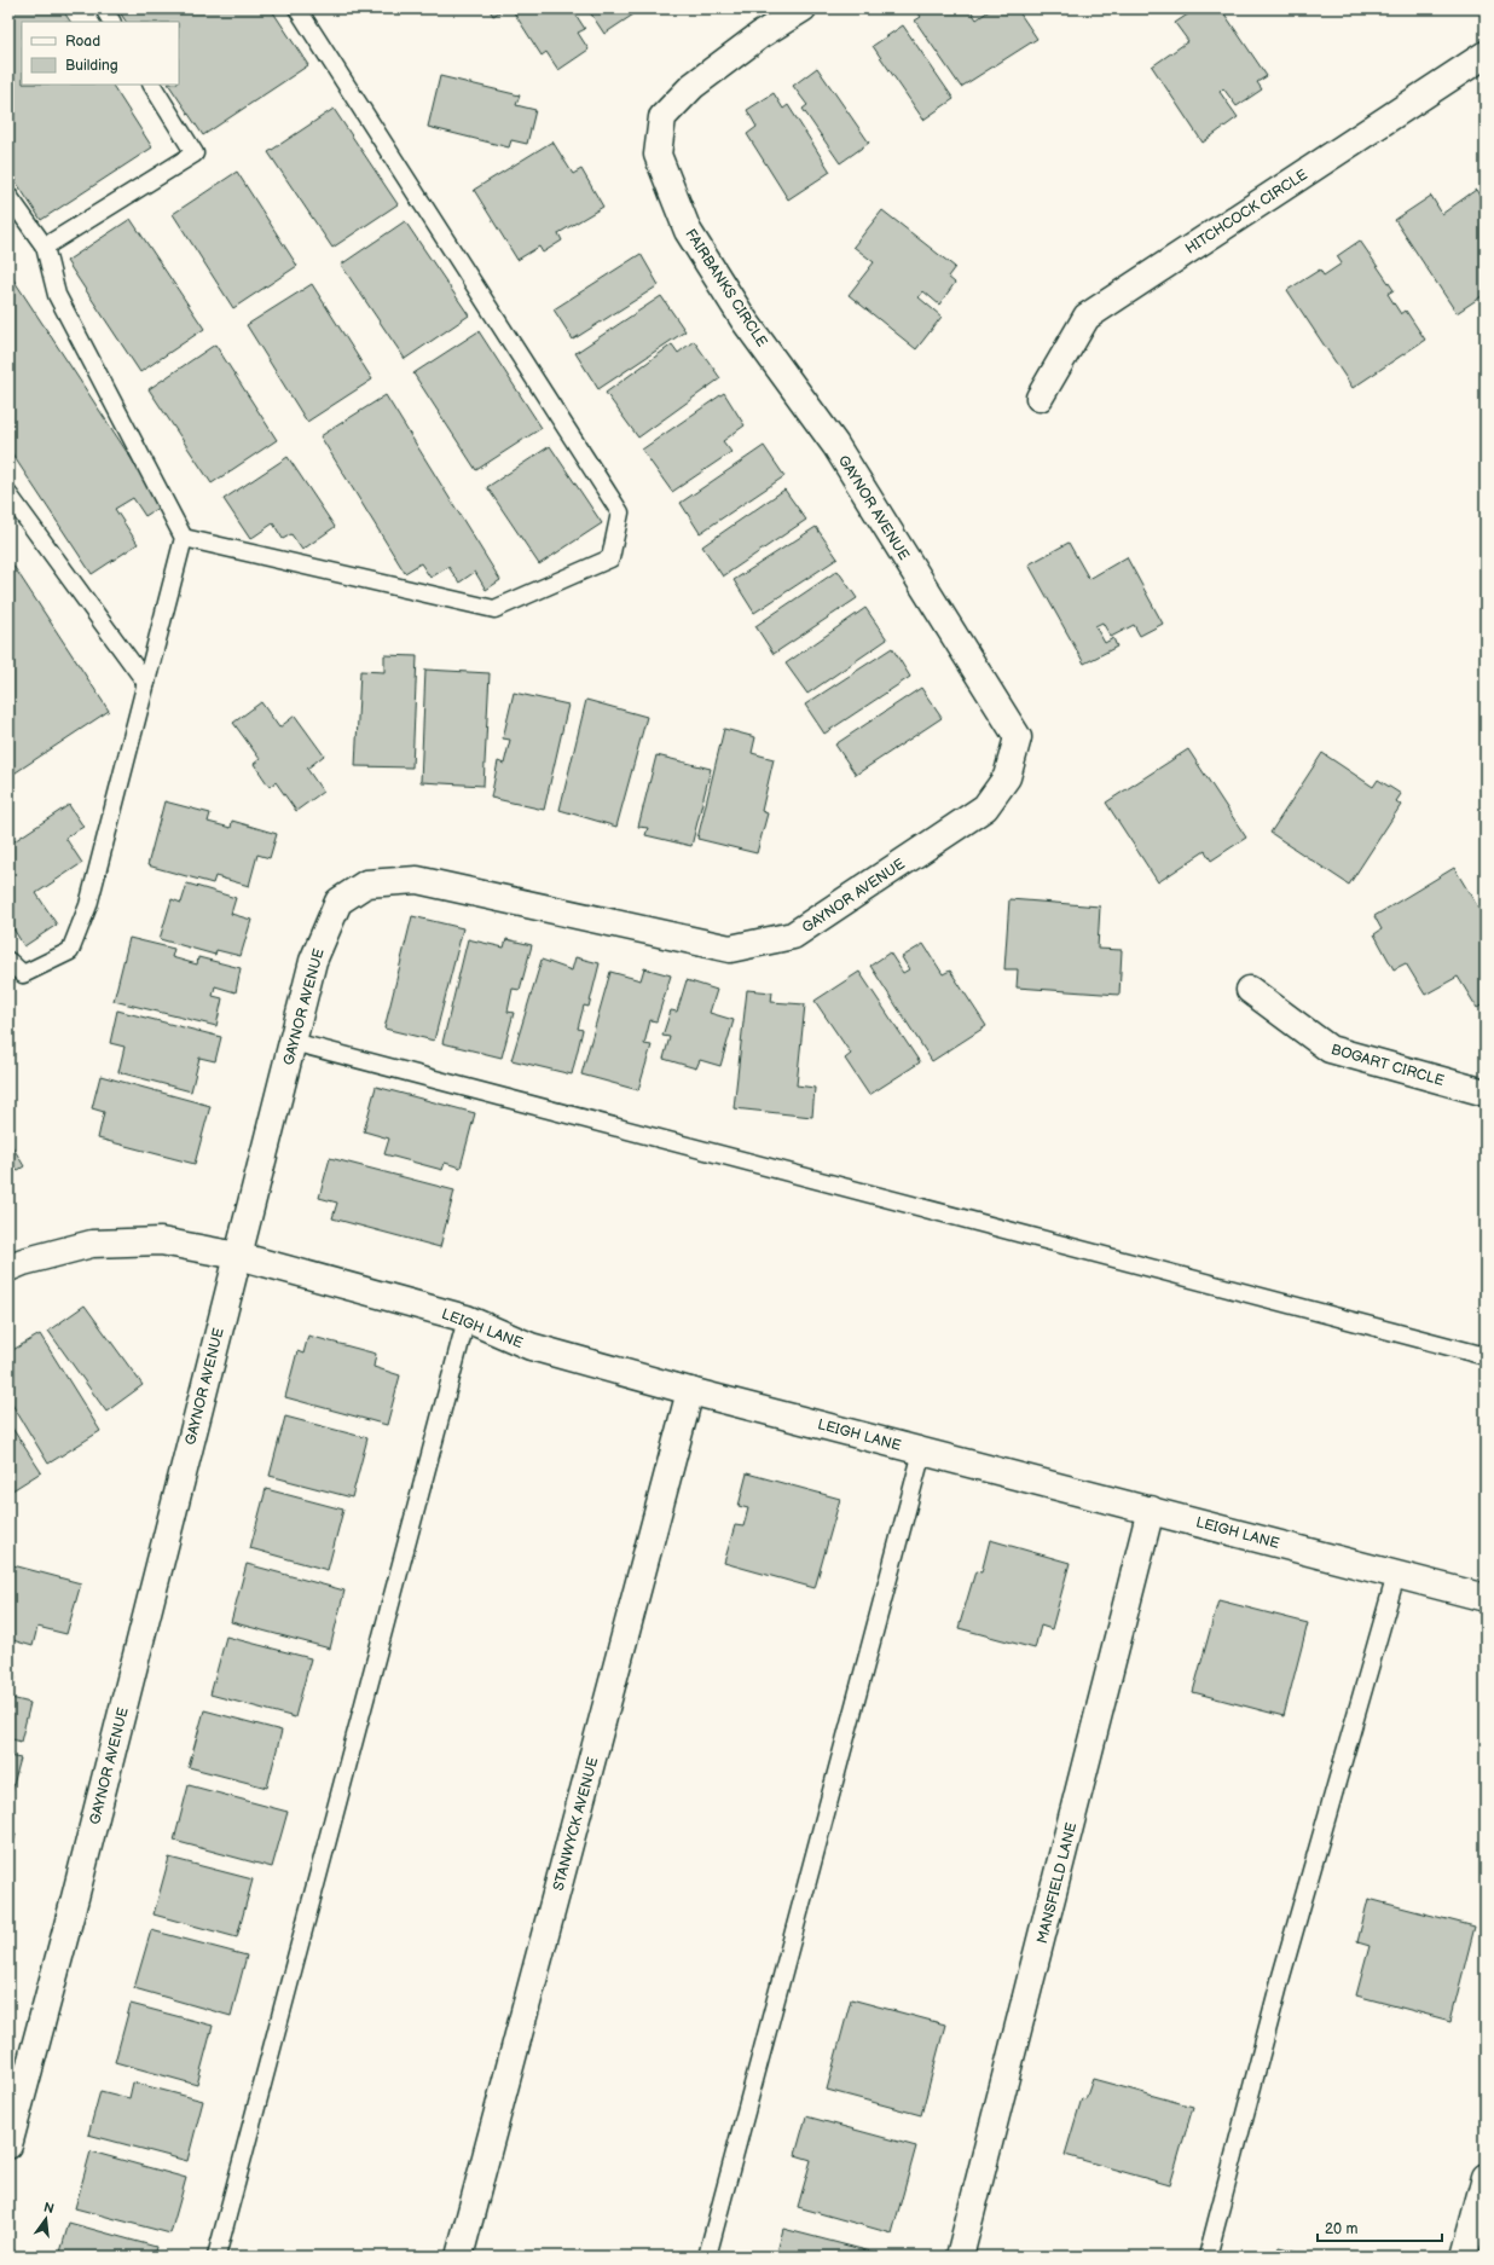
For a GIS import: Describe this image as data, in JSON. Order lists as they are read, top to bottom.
{
  "streets": {
    "street": [
      "HITCHCOCK CIRCLE",
      "FAIRBANKS CIRCLE",
      "GAYNOR AVENUE",
      "BOGART CIRCLE",
      "LEIGH LANE",
      "STANWYCK AVENUE",
      "MANSFIELD LANE"
    ]
  },
  "crossings": [
    ["FAIRBANKS CIRCLE", "GAYNOR AVENUE"],
    ["GAYNOR AVENUE", "LEIGH LANE"],
    ["LEIGH LANE", "STANWYCK AVENUE"],
    ["LEIGH LANE", "MANSFIELD LANE"]
  ],
  "legend": ["Road", "Building"],
  "scale_bar": "20 m",
  "north": "top"
}
